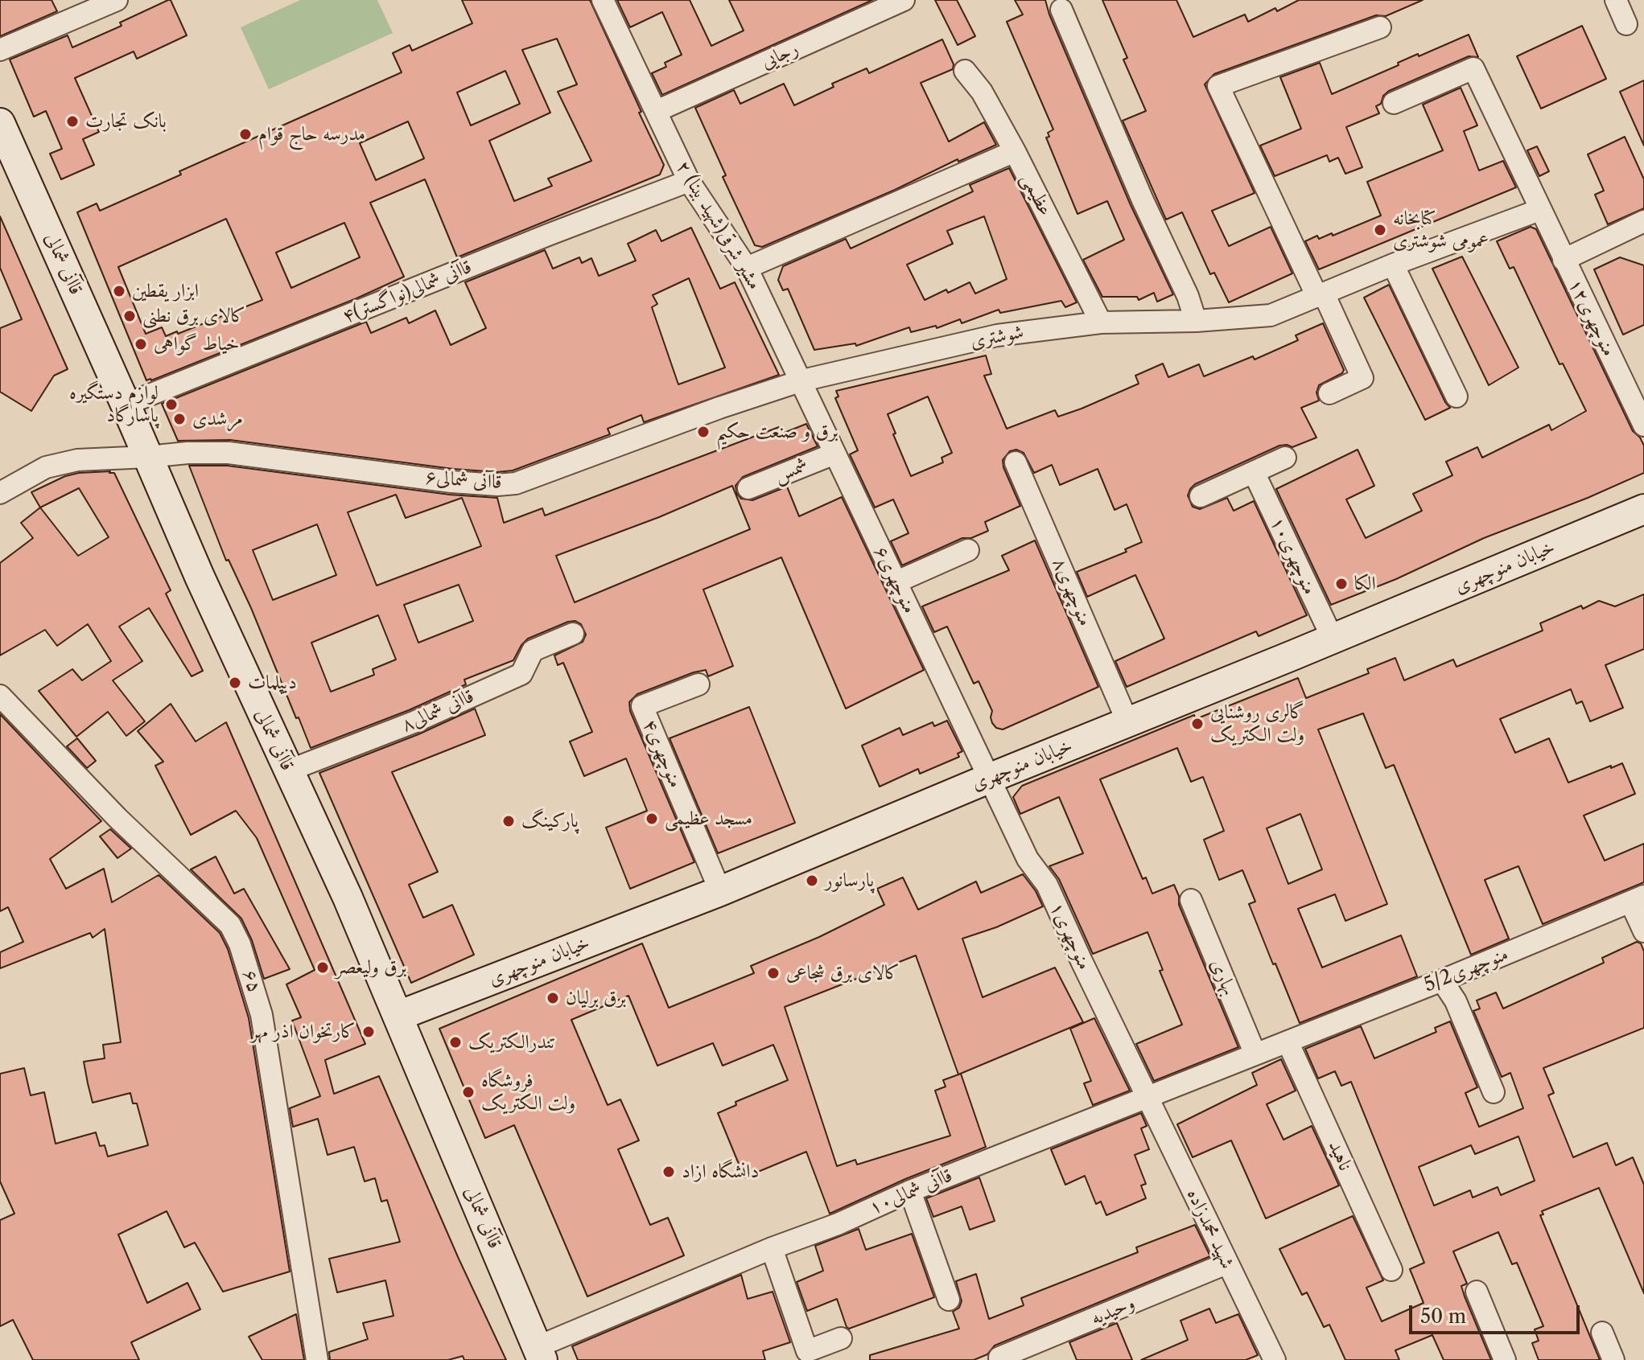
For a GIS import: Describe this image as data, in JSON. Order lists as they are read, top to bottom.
{
  "streets": {
    "street": [
      "رجایی",
      "عظیمی",
      "۲ مشیر شرقی(شهید بینا)",
      "قاآنی شمالی",
      "۴قاآنی شمالی(نواگستر)",
      "منوچهری۱۲",
      "شوشتری",
      "شمس",
      "قاآنی شمالی۶",
      "منوچهری۱۰",
      "خیابان منوچهری",
      "منوچهری۶",
      "منوچهری۸",
      "قاآنی شمالی۸",
      "منوچهری۴",
      "منوچهری۱",
      "5/2منوچهری",
      "بهاری",
      "۶۵",
      "ناهید",
      "قاآنی شمالی۱۰",
      "شهید محمدزاده",
      "وحیدیه"
    ]
  },
  "crossings": [
    ["رجایی", "۲ مشیر شرقی(شهید بینا)"],
    ["عظیمی", "شوشتری"],
    ["۲ مشیر شرقی(شهید بینا)", "۴قاآنی شمالی(نواگستر)"],
    ["۲ مشیر شرقی(شهید بینا)", "شوشتری"],
    ["۲ مشیر شرقی(شهید بینا)", "قاآنی شمالی۶"],
    ["۲ مشیر شرقی(شهید بینا)", "منوچهری۶"],
    ["قاآنی شمالی", "۴قاآنی شمالی(نواگستر)"],
    ["قاآنی شمالی", "قاآنی شمالی۶"],
    ["قاآنی شمالی", "خیابان منوچهری"],
    ["قاآنی شمالی", "قاآنی شمالی۸"],
    ["قاآنی شمالی", "قاآنی شمالی۱۰"],
    ["منوچهری۱۲", "شوشتری"],
    ["شوشتری", "قاآنی شمالی۶"],
    ["شوشتری", "منوچهری۶"],
    ["شمس", "منوچهری۶"],
    ["قاآنی شمالی۶", "منوچهری۶"],
    ["منوچهری۱۰", "خیابان منوچهری"],
    ["خیابان منوچهری", "منوچهری۶"],
    ["خیابان منوچهری", "منوچهری۸"],
    ["خیابان منوچهری", "منوچهری۴"],
    ["خیابان منوچهری", "منوچهری۱"],
    ["منوچهری۶", "منوچهری۱"],
    ["منوچهری۱", "قاآنی شمالی۱۰"],
    ["منوچهری۱", "شهید محمدزاده"],
    ["5/2منوچهری", "ناهید"],
    ["5/2منوچهری", "قاآنی شمالی۱۰"],
    ["بهاری", "قاآنی شمالی۱۰"],
    ["ناهید", "قاآنی شمالی۱۰"],
    ["قاآنی شمالی۱۰", "شهید محمدزاده"],
    ["شهید محمدزاده", "وحیدیه"]
  ],
  "places": [
    "بانک تجارت",
    "مدرسه حاج قوام",
    "کتابخانه عمومی شوشتری",
    "ابزار یقطین",
    "کالای برق نطنی",
    "خیاط گواهی",
    "لوازم دستگیره پاسارگاد",
    "مرشدی",
    "برق و صنعت حکیم",
    "الکا",
    "دیپلمات",
    "گالری روشنایی ولت الکتریک",
    "مسجد عظیمی",
    "پارکینگ",
    "پارسانور",
    "برق ولیعصر",
    "کالای برق شجاعی",
    "برق برلیان",
    "کارتخوان اذر مهر",
    "تندرالکتریک",
    "فروشگاه ولت الکتریک",
    "دانشگاه ازاد"
  ],
  "scale_bar": "50 m"
}
